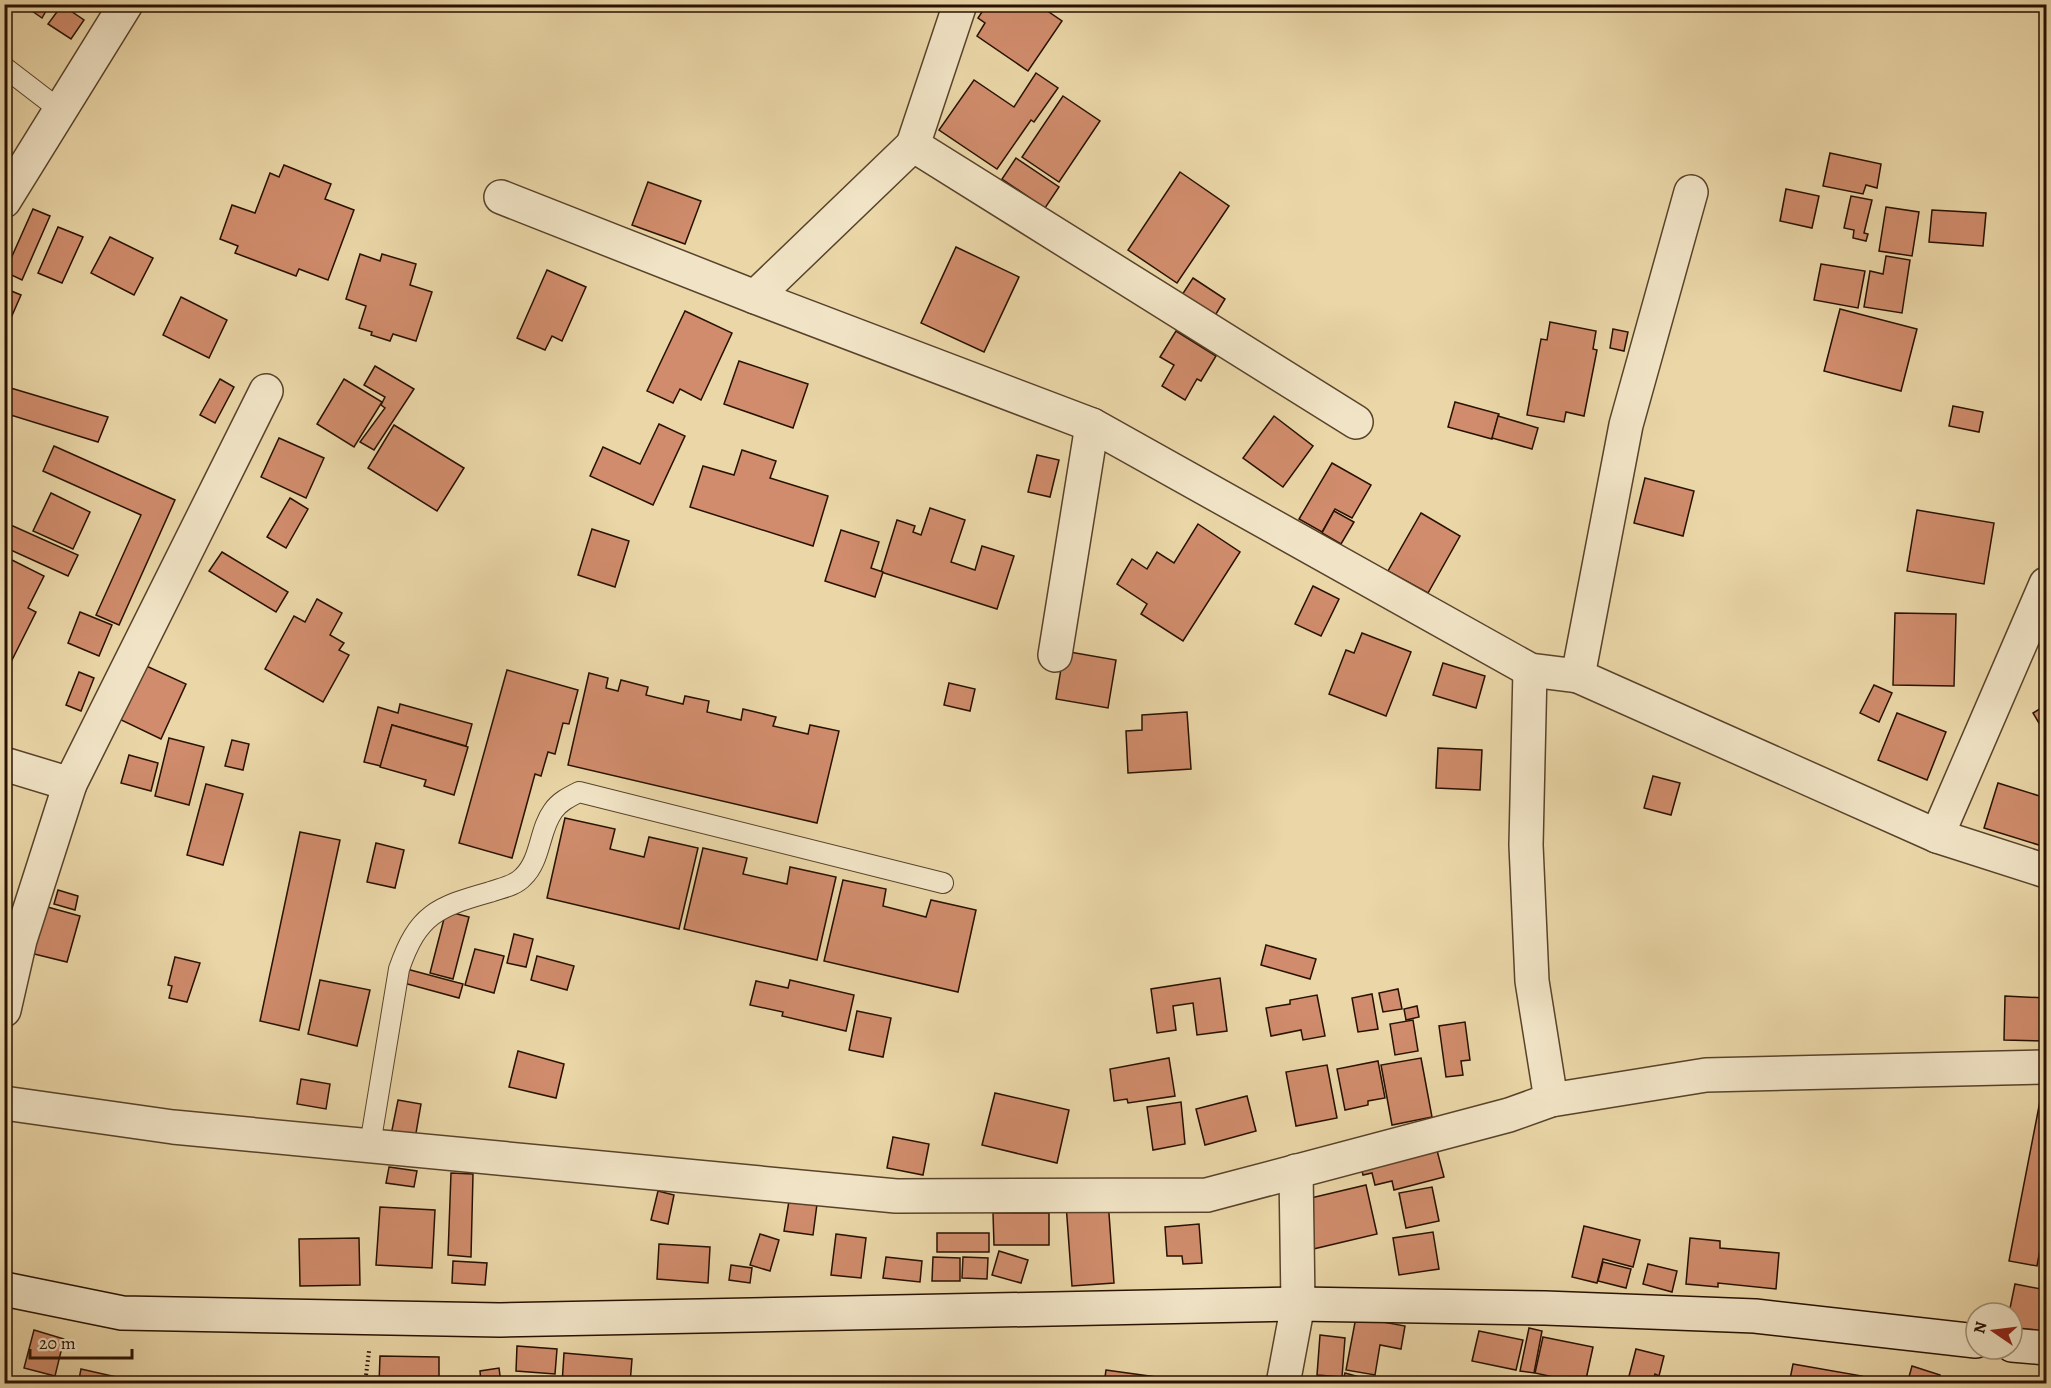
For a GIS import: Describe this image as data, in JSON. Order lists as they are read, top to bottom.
{
  "scale_bar": "20 m",
  "north": "left"
}
